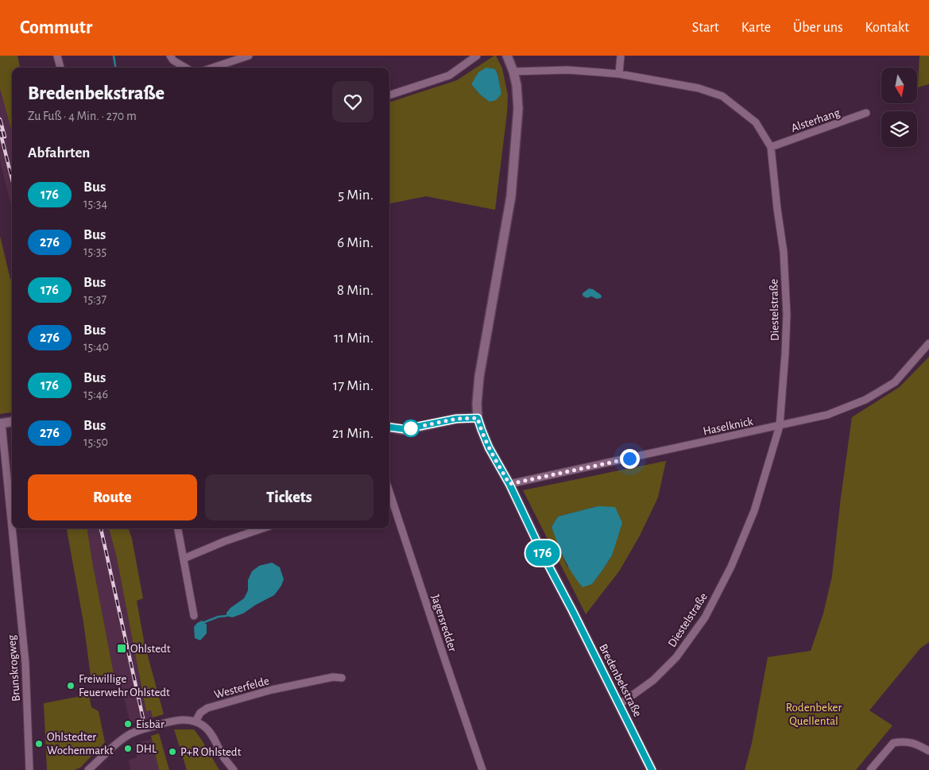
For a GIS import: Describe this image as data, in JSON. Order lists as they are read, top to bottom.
{
  "streets": {
    "street": [
      "Alsterhang",
      "Diestelstraße",
      "Haselknick",
      "Jagersredder",
      "Brunskrogweg",
      "Bredenbekstraße",
      "Westerfelde"
    ]
  },
  "crossings": [
    ["Alsterhang", "Diestelstraße"],
    ["Diestelstraße", "Haselknick"],
    ["Diestelstraße", "Bredenbekstraße"],
    ["Haselknick", "Bredenbekstraße"]
  ],
  "parks": ["Rodenbeker Quellental"],
  "places": {
    "transit": ["Ohlstedt"],
    "other": [
      "Freiwillige Feuerwehr Ohlstedt",
      "Eisbär",
      "Ohlstedter Wochenmarkt",
      "DHL",
      "P+R Ohlstedt"
    ]
  },
  "lines": ["bus line 176"],
  "north": "bottom",
  "page": {
    "header": "Commutr",
    "nav": [
      "Start",
      "Karte",
      "Über uns",
      "Kontakt"
    ],
    "on_map": "176",
    "heading": [
      ["Bredenbekstraße", "Zu Fuß · 4 Min. · 270 m"],
      "Abfahrten"
    ],
    "list": [
      {
        "mark": "176",
        "name": "Bus",
        "note": "15:34",
        "value": "5 Min."
      },
      {
        "mark": "276",
        "name": "Bus",
        "note": "15:35",
        "value": "6 Min."
      },
      {
        "mark": "176",
        "name": "Bus",
        "note": "15:37",
        "value": "8 Min."
      },
      {
        "mark": "276",
        "name": "Bus",
        "note": "15:40",
        "value": "11 Min."
      },
      {
        "mark": "176",
        "name": "Bus",
        "note": "15:46",
        "value": "17 Min."
      },
      {
        "mark": "276",
        "name": "Bus",
        "note": "15:50",
        "value": "21 Min."
      }
    ],
    "buttons": ["Route", "Tickets"]
  }
}
